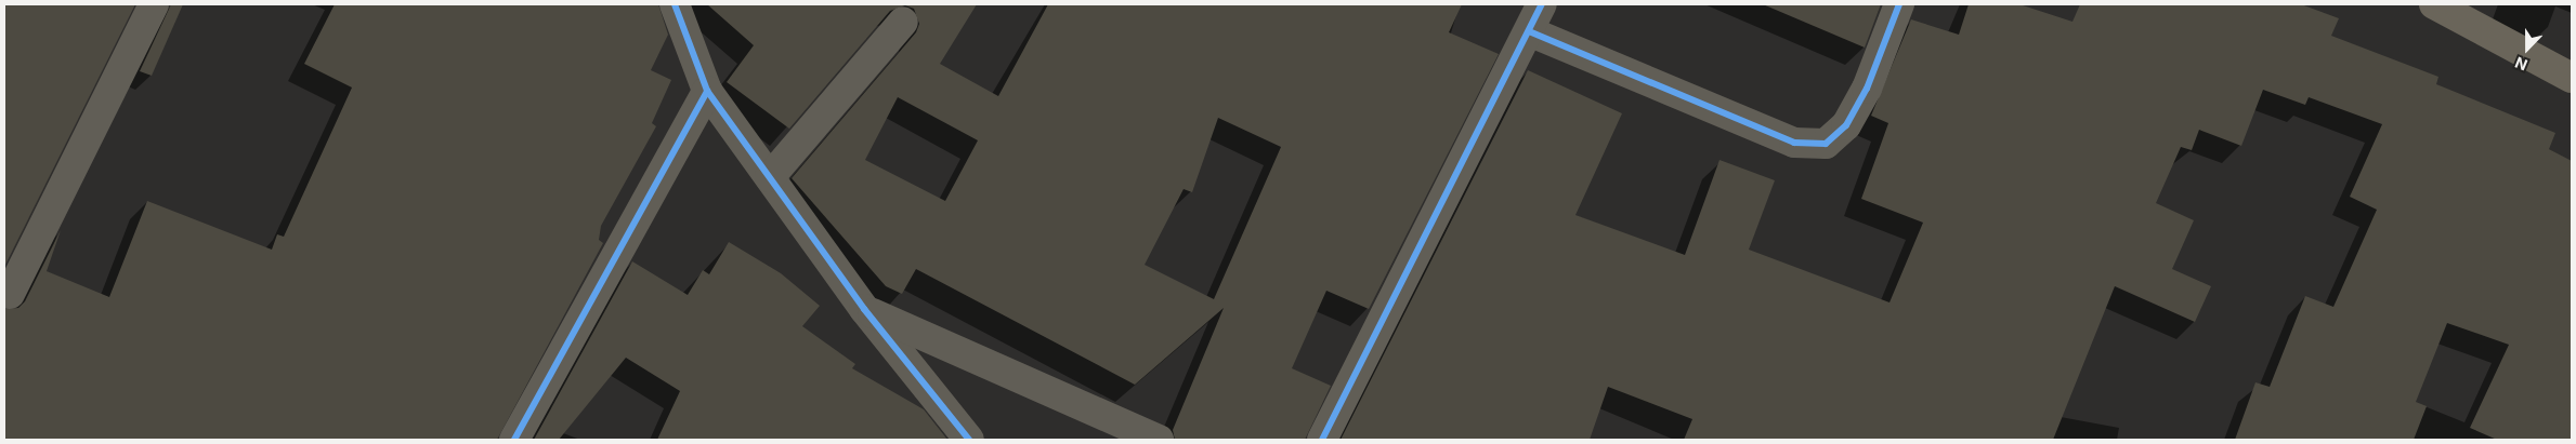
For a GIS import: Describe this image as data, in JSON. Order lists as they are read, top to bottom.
{
  "north": "bottom"
}
